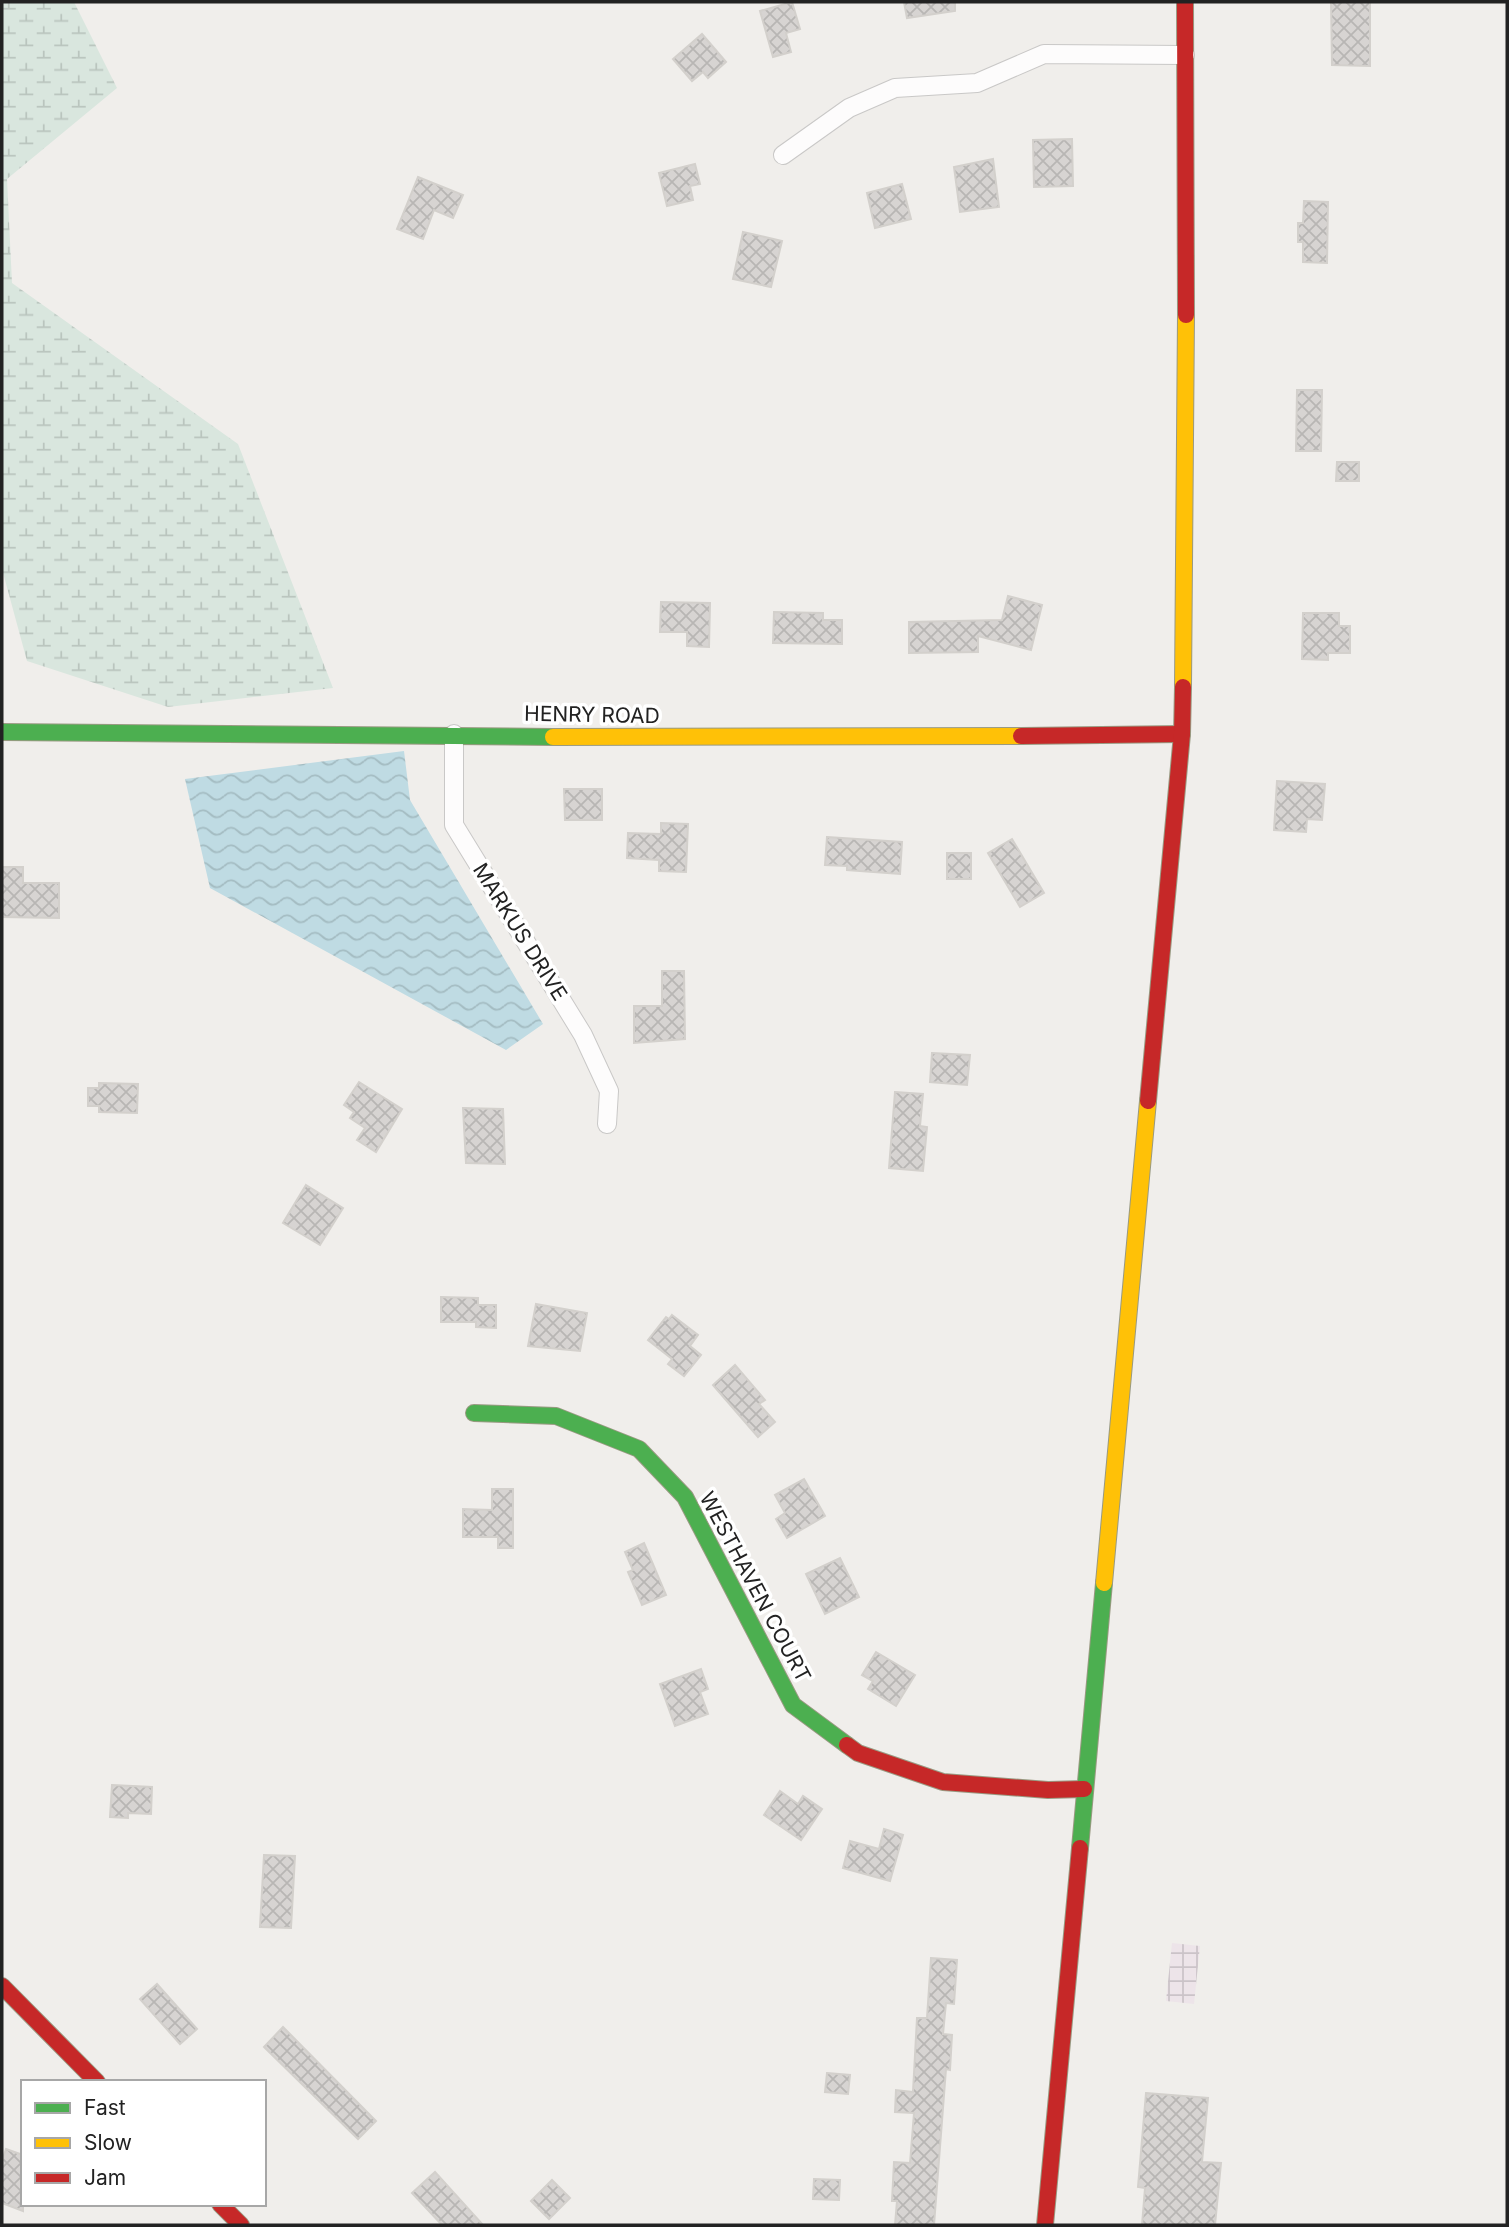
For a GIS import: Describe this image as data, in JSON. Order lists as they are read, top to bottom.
{
  "streets": {
    "main road": ["HENRY ROAD", "WESTHAVEN COURT"],
    "street": ["MARKUS DRIVE"]
  },
  "crossings": [
    ["HENRY ROAD", "MARKUS DRIVE"]
  ],
  "legend": ["Fast", "Slow", "Jam"]
}
